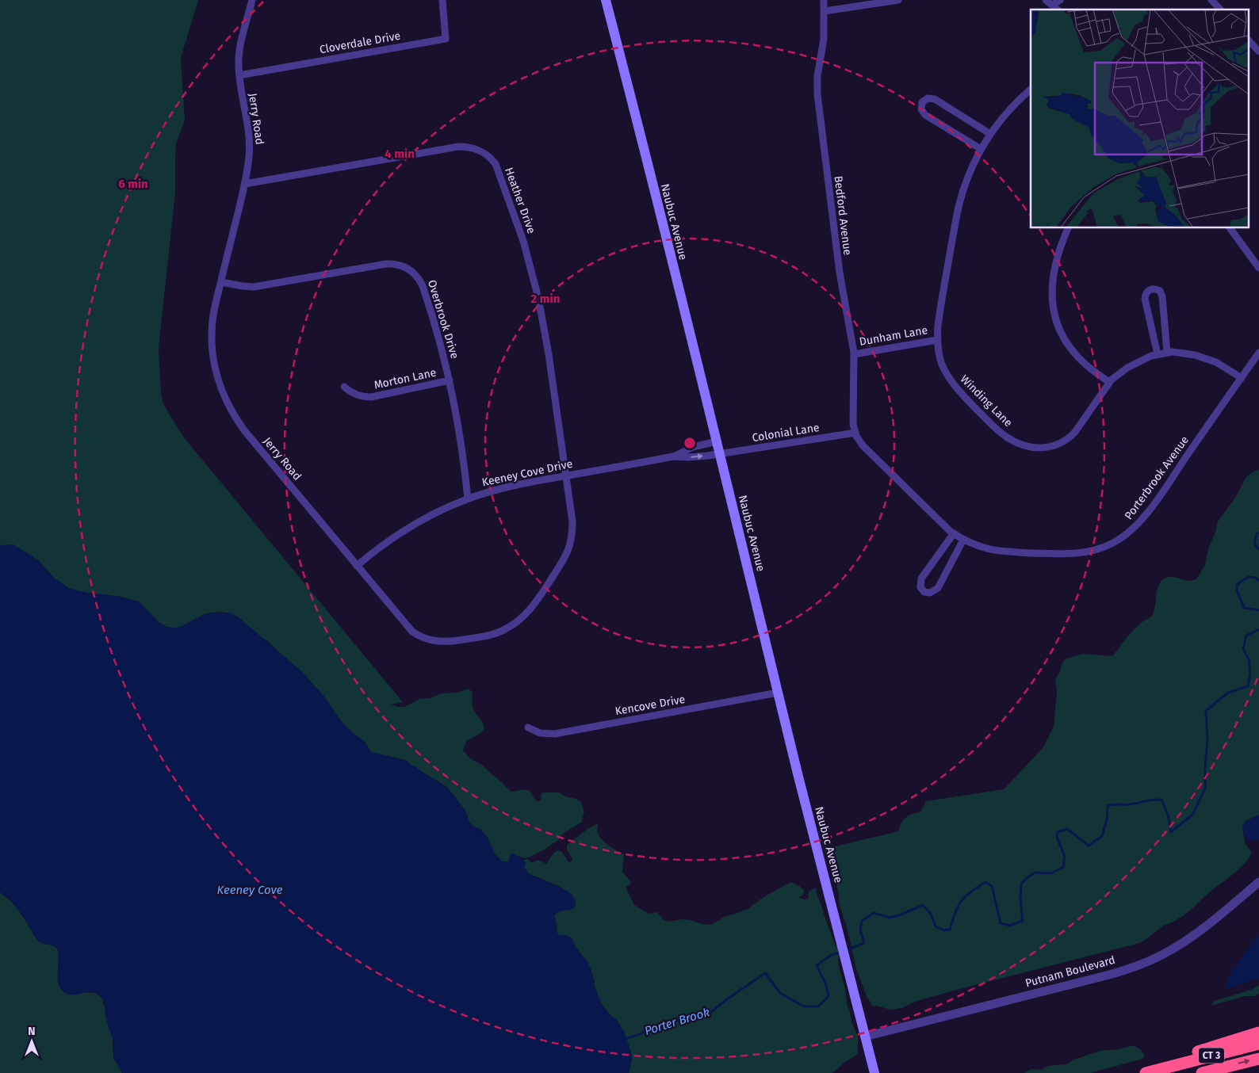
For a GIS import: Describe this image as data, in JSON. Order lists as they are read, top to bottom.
{
  "streets": {
    "highway": ["CT 3"],
    "main road": ["Naubuc Avenue"],
    "street": [
      "Cloverdale Drive",
      "Jerry Road",
      "Heather Drive",
      "Bedford Avenue",
      "Overbrook Drive",
      "Dunham Lane",
      "Morton Lane",
      "Winding Lane",
      "Colonial Lane",
      "Keeney Cove Drive",
      "Porterbrook Avenue",
      "Kencove Drive",
      "Putnam Boulevard"
    ]
  },
  "crossings": [
    ["Cloverdale Drive", "Jerry Road"],
    ["Jerry Road", "Heather Drive"],
    ["Jerry Road", "Overbrook Drive"],
    ["Jerry Road", "Keeney Cove Drive"],
    ["Heather Drive", "Keeney Cove Drive"],
    ["Bedford Avenue", "Dunham Lane"],
    ["Bedford Avenue", "Colonial Lane"],
    ["Bedford Avenue", "Porterbrook Avenue"],
    ["Naubuc Avenue", "Colonial Lane"],
    ["Naubuc Avenue", "Keeney Cove Drive"],
    ["Naubuc Avenue", "Kencove Drive"],
    ["Naubuc Avenue", "Putnam Boulevard"],
    ["Overbrook Drive", "Morton Lane"],
    ["Overbrook Drive", "Keeney Cove Drive"],
    ["Dunham Lane", "Winding Lane"],
    ["Winding Lane", "Porterbrook Avenue"],
    ["Colonial Lane", "Keeney Cove Drive"],
    ["Colonial Lane", "Porterbrook Avenue"]
  ],
  "water": ["Keeney Cove", "Porter Brook"],
  "north": "top",
  "rings": ["4 min", "6 min", "2 min"]
}
